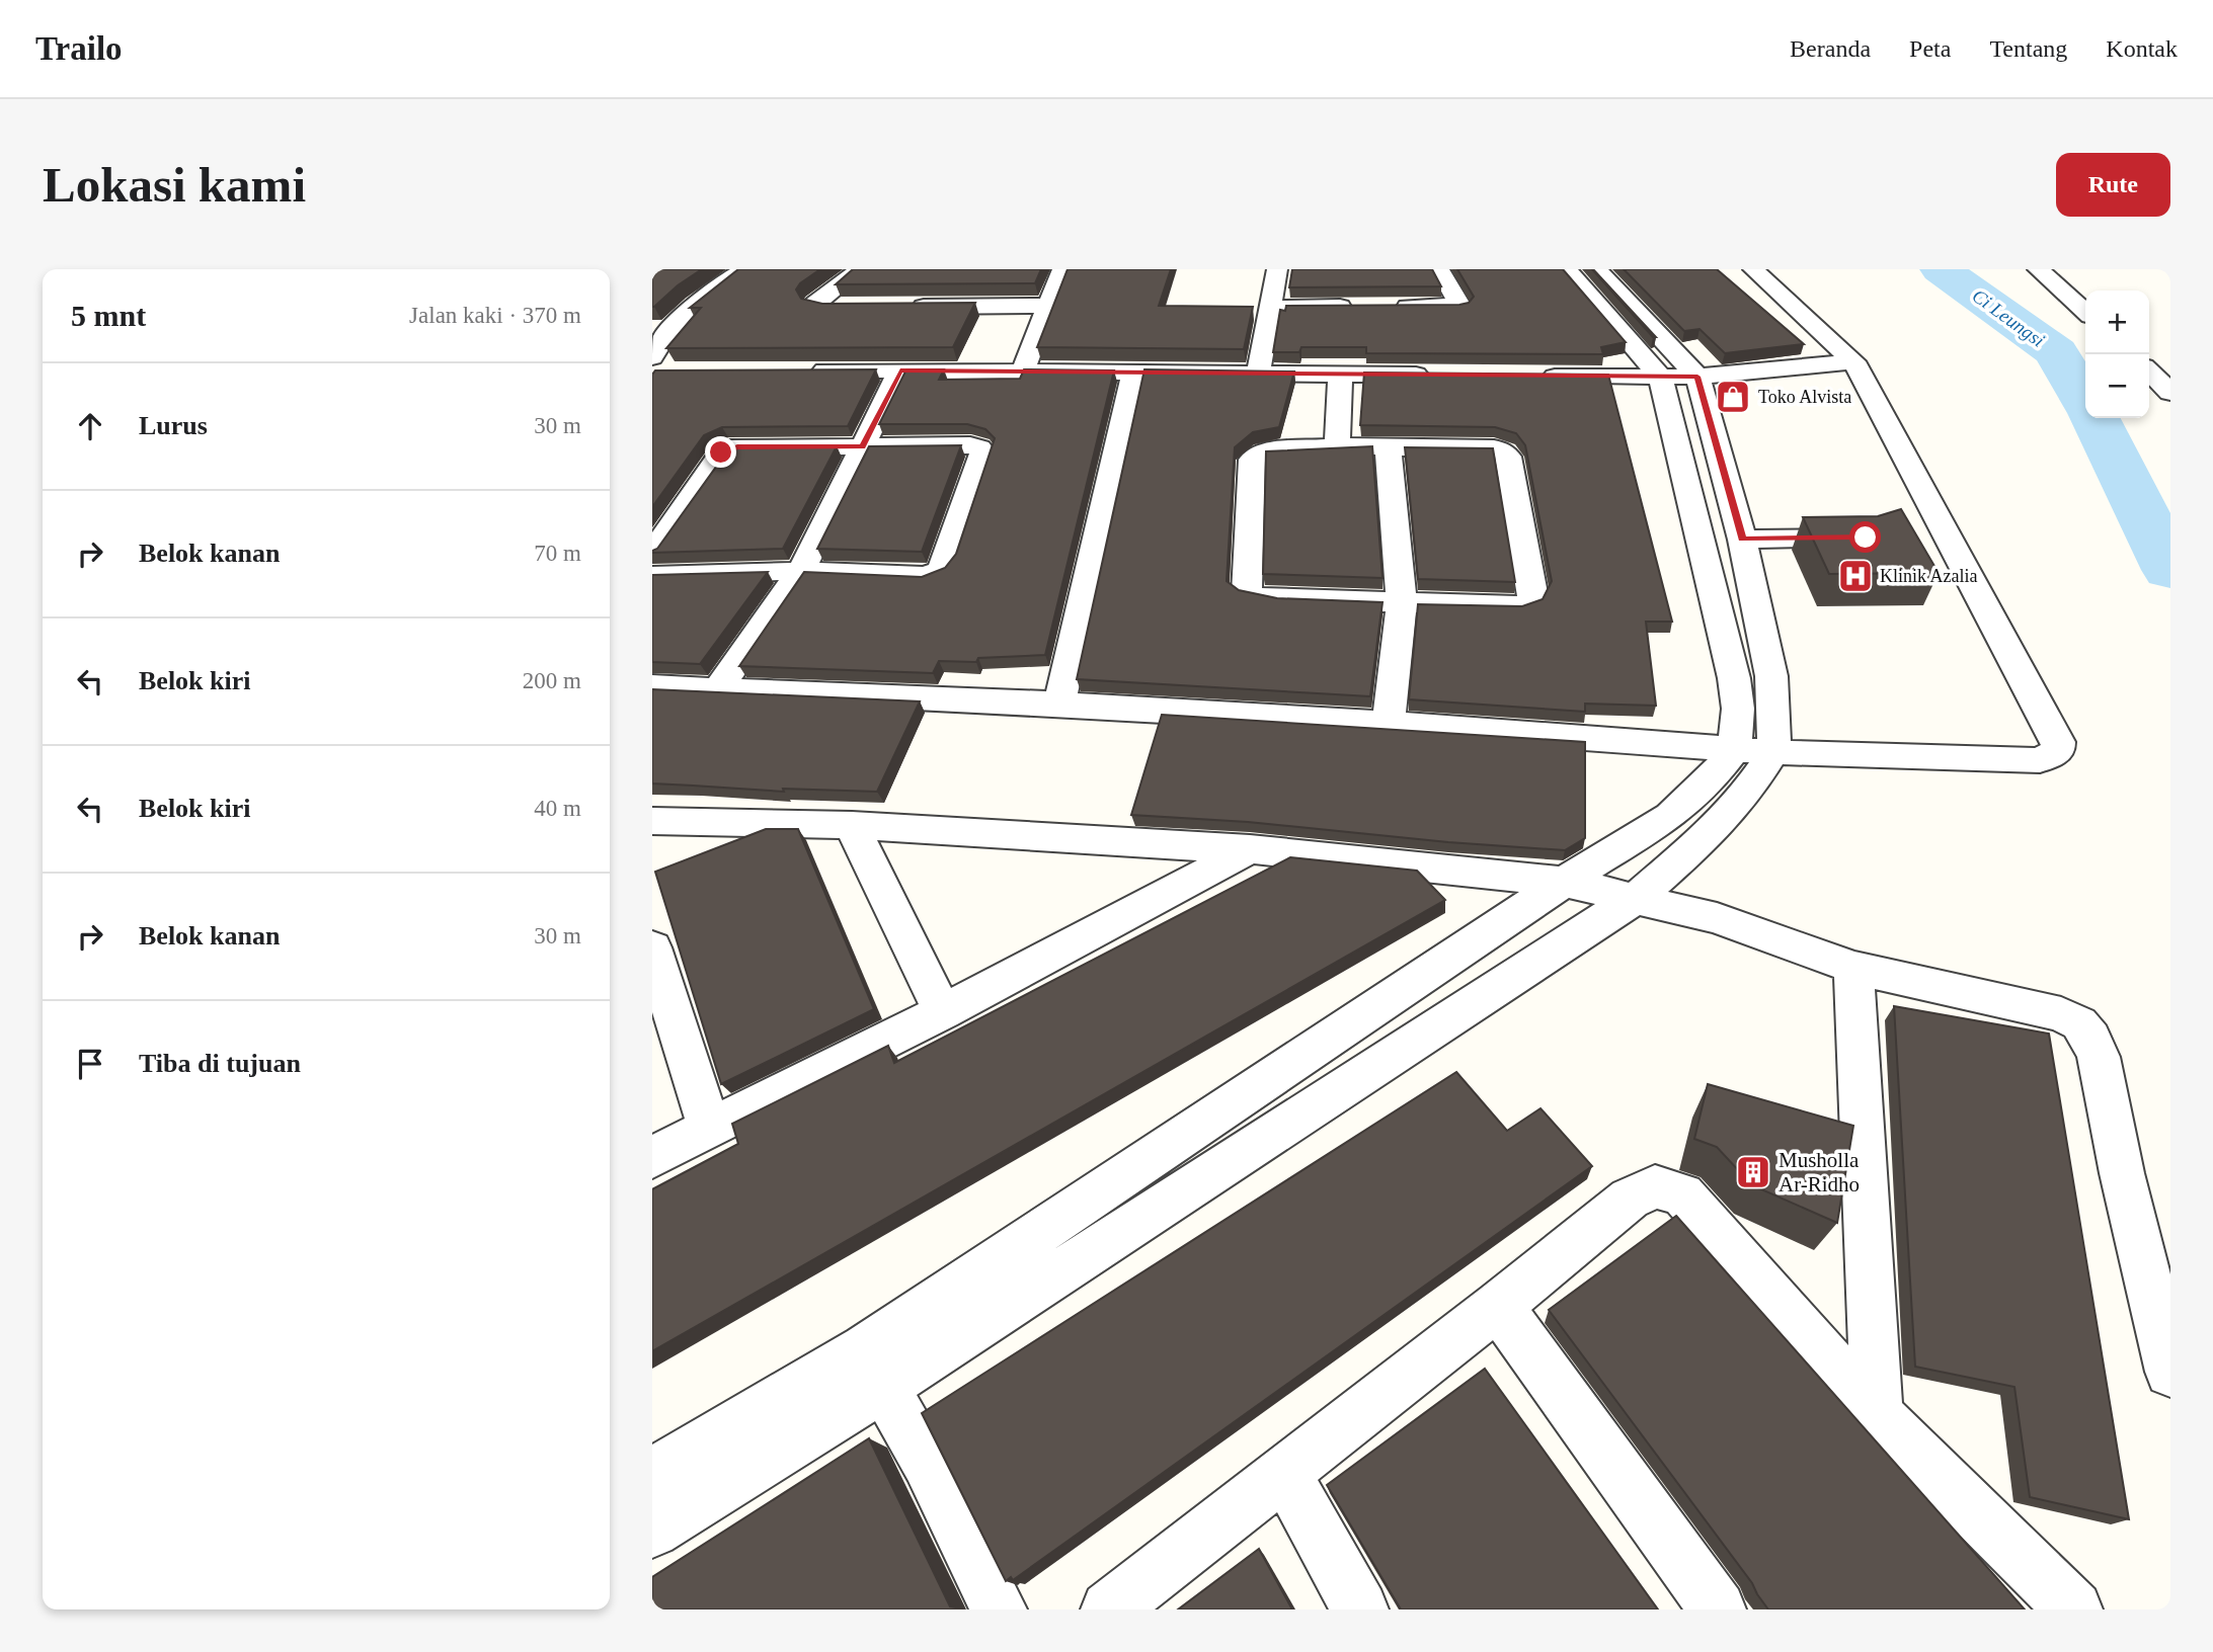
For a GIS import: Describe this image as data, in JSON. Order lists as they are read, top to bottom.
{
  "water": ["Ci Leungsi"],
  "places": {
    "shop": ["Toko Alvista"],
    "hospital": ["Klinik Azalia"],
    "building": ["Musholla Ar-Ridho"]
  },
  "page": {
    "header": "Trailo",
    "nav": [
      "Beranda",
      "Peta",
      "Tentang",
      "Kontak"
    ],
    "buttons": "Rute",
    "title": "Lokasi kami",
    "heading": ["5 mnt", "Jalan kaki · 370 m"],
    "map_buttons": ["+", "−"],
    "list": [
      ["Lurus", "30 m"],
      ["Belok kanan", "70 m"],
      ["Belok kiri", "200 m"],
      ["Belok kiri", "40 m"],
      ["Belok kanan", "30 m"],
      "Tiba di tujuan"
    ]
  }
}
